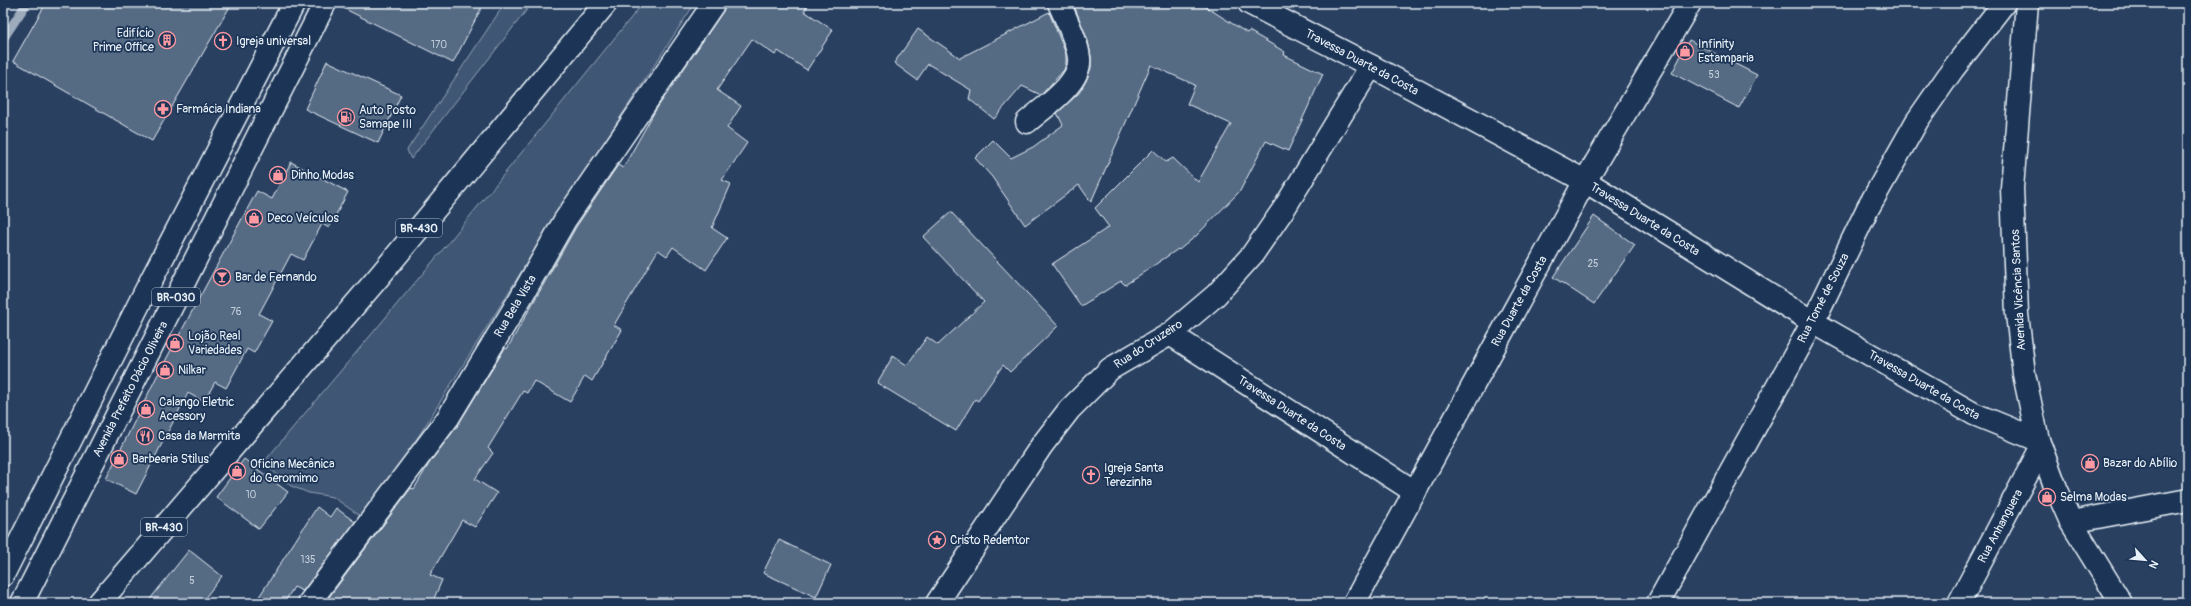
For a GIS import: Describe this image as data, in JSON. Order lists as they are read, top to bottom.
{
  "streets": {
    "street": [
      "Travessa Duarte da Costa",
      "BR-430",
      "Avenida Vicência Santos",
      "BR-030",
      "Rua Tomé de Souza",
      "Rua Duarte da Costa",
      "Rua Bela Vista",
      "Rua do Cruzeiro",
      "Avenida Prefeito Dácio Oliveira",
      "Rua Anhanguera"
    ]
  },
  "crossings": [
    ["Travessa Duarte da Costa", "Avenida Vicência Santos"],
    ["Travessa Duarte da Costa", "Rua Tomé de Souza"],
    ["Travessa Duarte da Costa", "Rua Duarte da Costa"],
    ["Travessa Duarte da Costa", "Rua do Cruzeiro"],
    ["Travessa Duarte da Costa", "Rua Anhanguera"],
    ["Avenida Vicência Santos", "Rua Anhanguera"]
  ],
  "places": {
    "building": ["Edifício Prime Office"],
    "church": ["Igreja universal", "Igreja Santa Terezinha"],
    "shop": [
      "Infinity Estamparia",
      "Dinho Modas",
      "Deco Veículos",
      "Lojão Real Variedades",
      "Nilkar",
      "Calango Eletric Acessory",
      "Barbearia Stilus",
      "Bazar do Abílio",
      "Oficina Mecânica do Geromimo",
      "Selma Modas"
    ],
    "pharmacy": ["Farmácia Indiana"],
    "fuel station": ["Auto Posto Samape III"],
    "bar": ["Bar de Fernando"],
    "restaurant": ["Casa da Marmita"],
    "place": ["Cristo Redentor"]
  },
  "house_numbers": [
    "170",
    "53",
    "25",
    "76",
    "10",
    "135",
    "5"
  ],
  "north": "bottom right"
}
